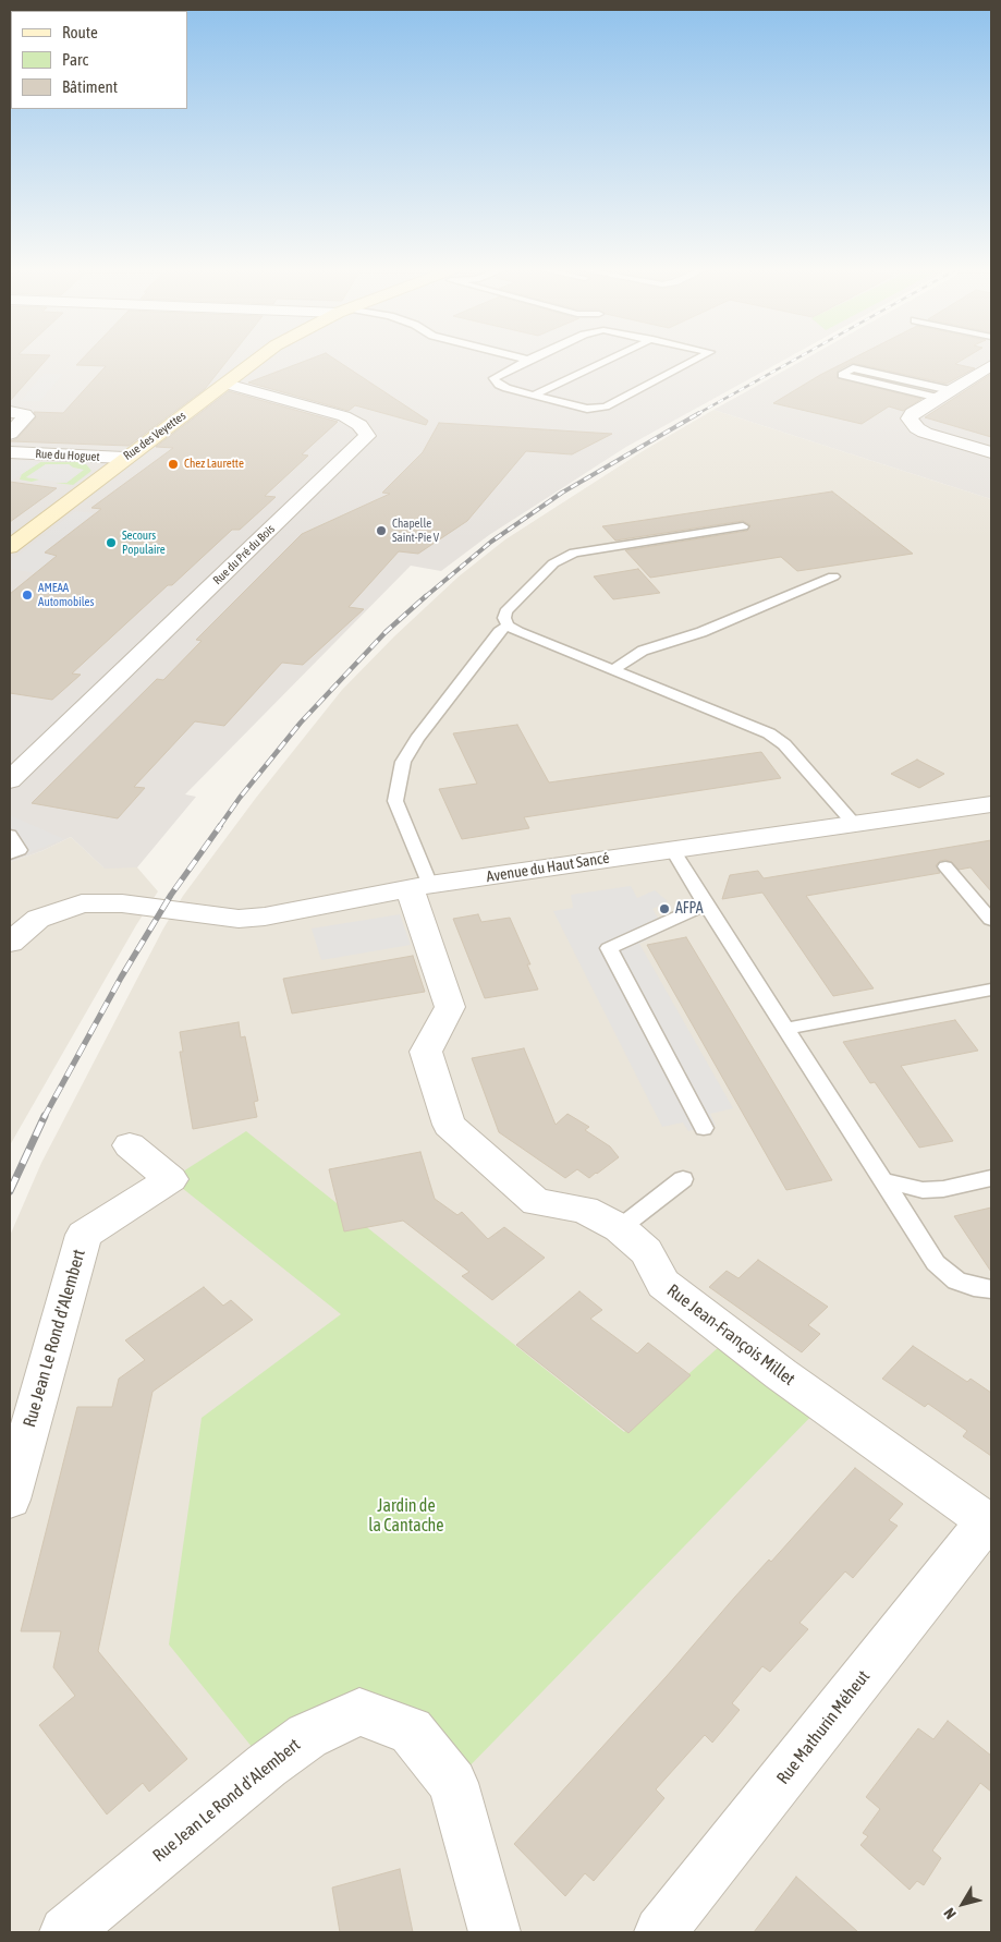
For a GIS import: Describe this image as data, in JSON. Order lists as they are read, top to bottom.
{
  "streets": {
    "street": [
      "Rue des Veyettes",
      "Rue du Hoguet",
      "Rue du Pré du Bois",
      "Avenue du Haut Sancé",
      "Rue Jean-François Millet",
      "Rue Jean Le Rond d'Alembert",
      "Rue Mathurin Méheut"
    ]
  },
  "crossings": [
    ["Rue des Veyettes", "Rue du Hoguet"],
    ["Rue des Veyettes", "Rue du Pré du Bois"],
    ["Avenue du Haut Sancé", "Rue Jean-François Millet"],
    ["Rue Jean-François Millet", "Rue Mathurin Méheut"]
  ],
  "parks": ["Jardin de la Cantache"],
  "places": [
    "Chez Laurette",
    "Chapelle Saint-Pie V",
    "Secours Populaire",
    "AMEAA Automobiles",
    "AFPA"
  ],
  "legend": ["Route", "Parc", "Bâtiment"],
  "north": "bottom left"
}
